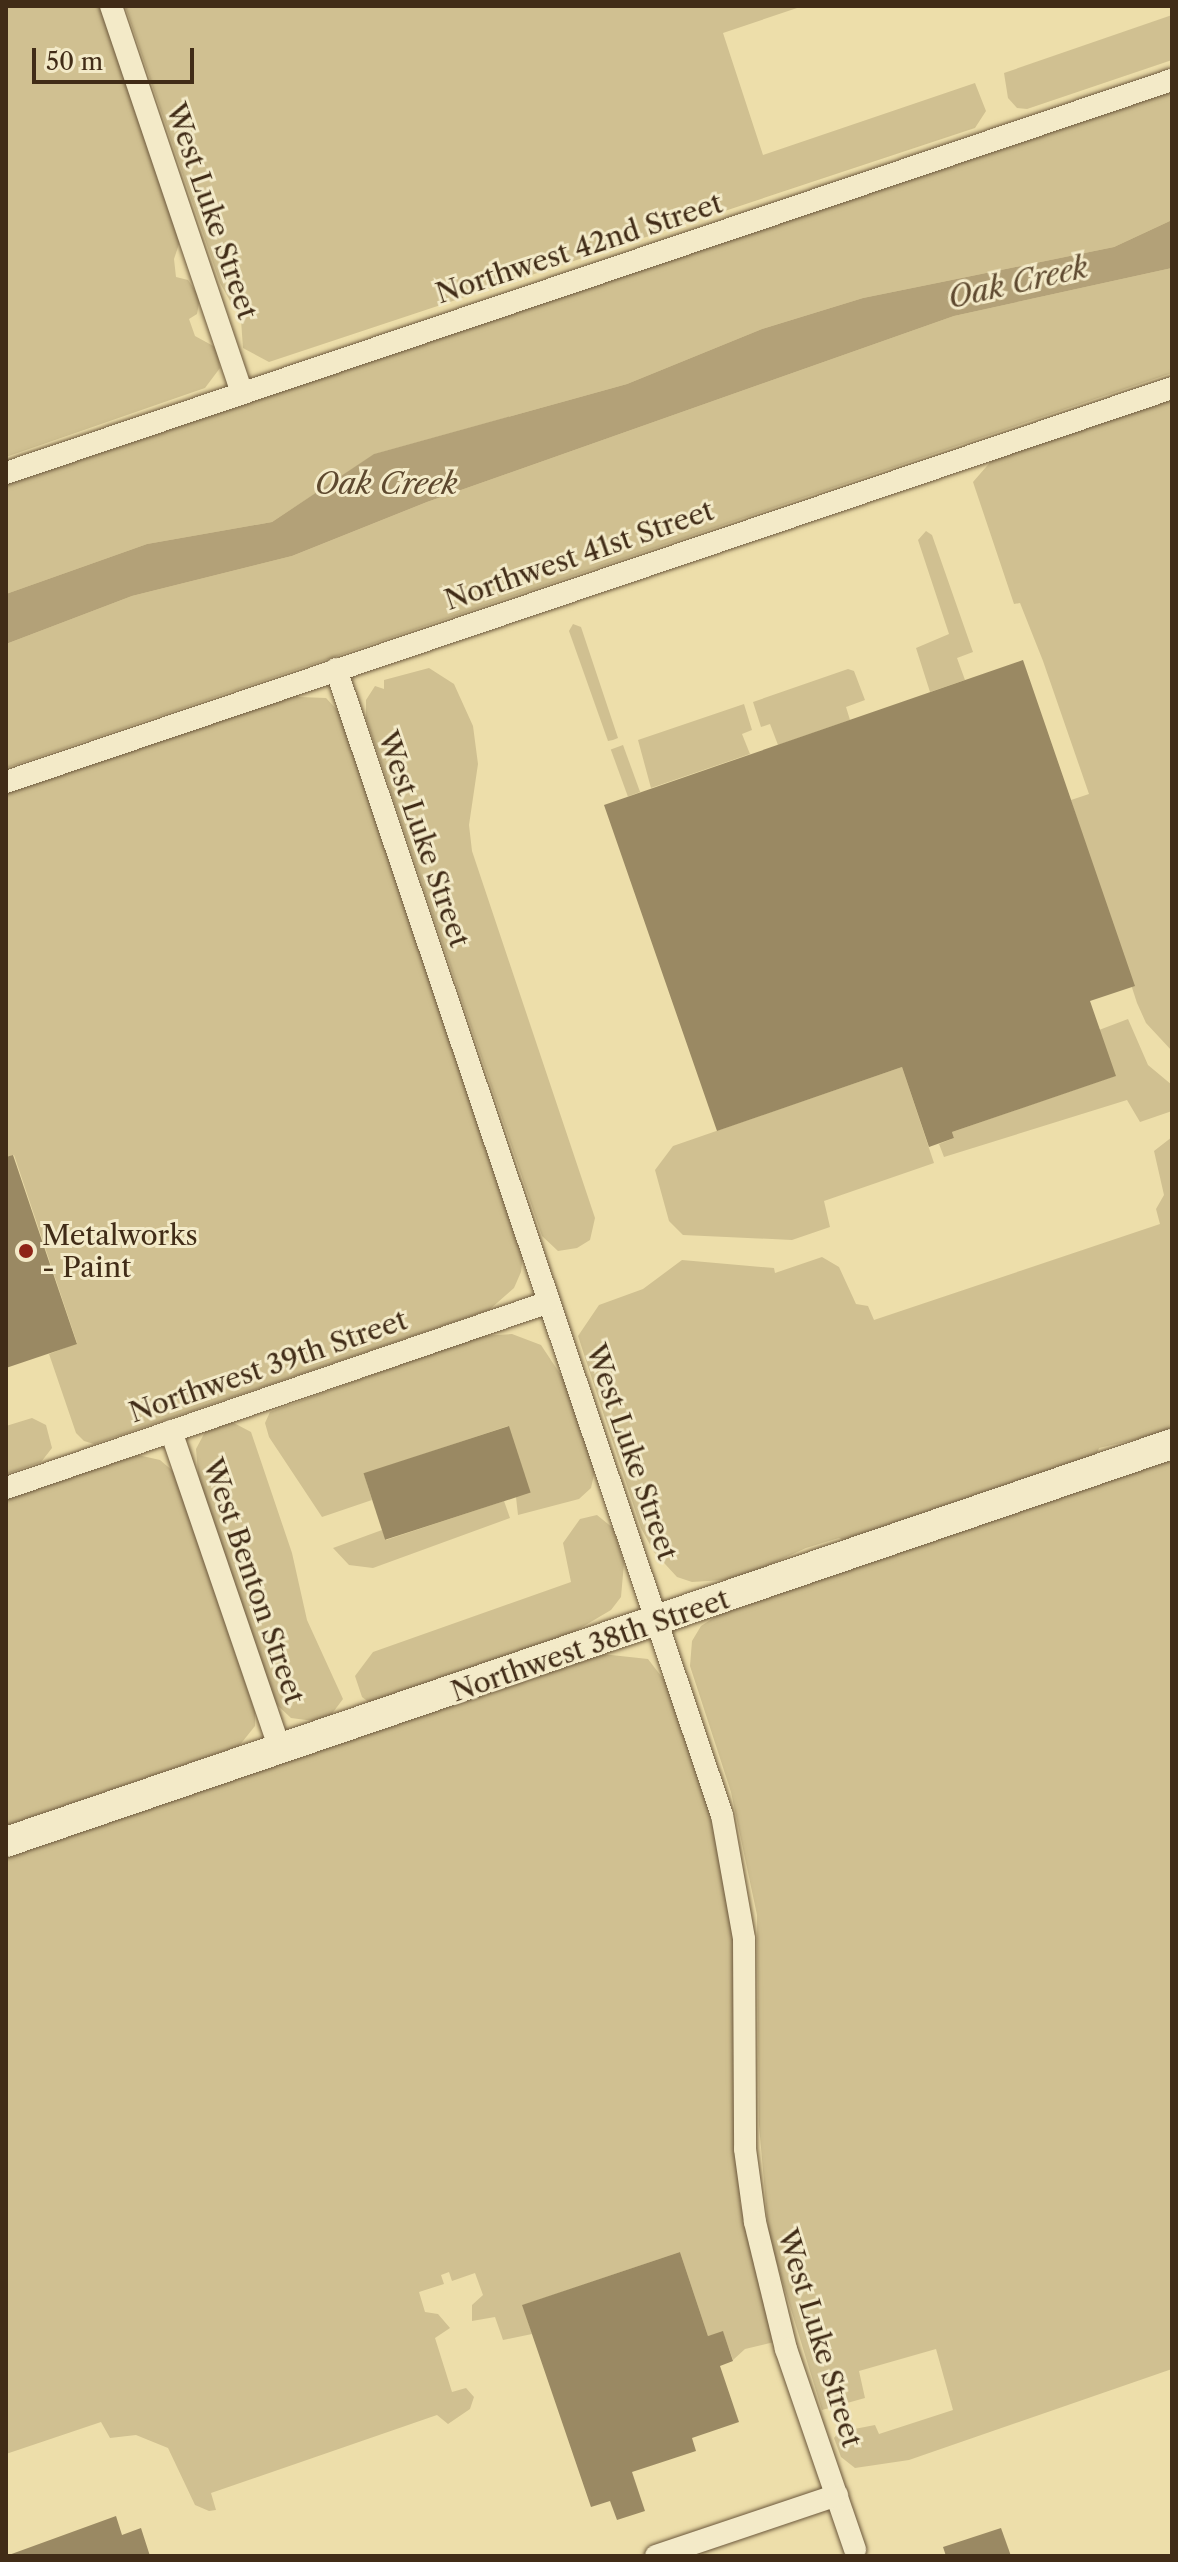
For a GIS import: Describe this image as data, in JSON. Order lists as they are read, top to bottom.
{
  "streets": {
    "street": [
      "West Luke Street",
      "Northwest 42nd Street",
      "Northwest 41st Street",
      "Northwest 39th Street",
      "West Benton Street",
      "Northwest 38th Street"
    ]
  },
  "crossings": [
    ["West Luke Street", "Northwest 42nd Street"],
    ["West Luke Street", "Northwest 41st Street"],
    ["West Luke Street", "Northwest 39th Street"],
    ["West Luke Street", "Northwest 38th Street"],
    ["Northwest 39th Street", "West Benton Street"],
    ["West Benton Street", "Northwest 38th Street"]
  ],
  "water": ["Oak Creek"],
  "places": ["Metalworks - Paint"],
  "scale_bar": "50 m"
}
